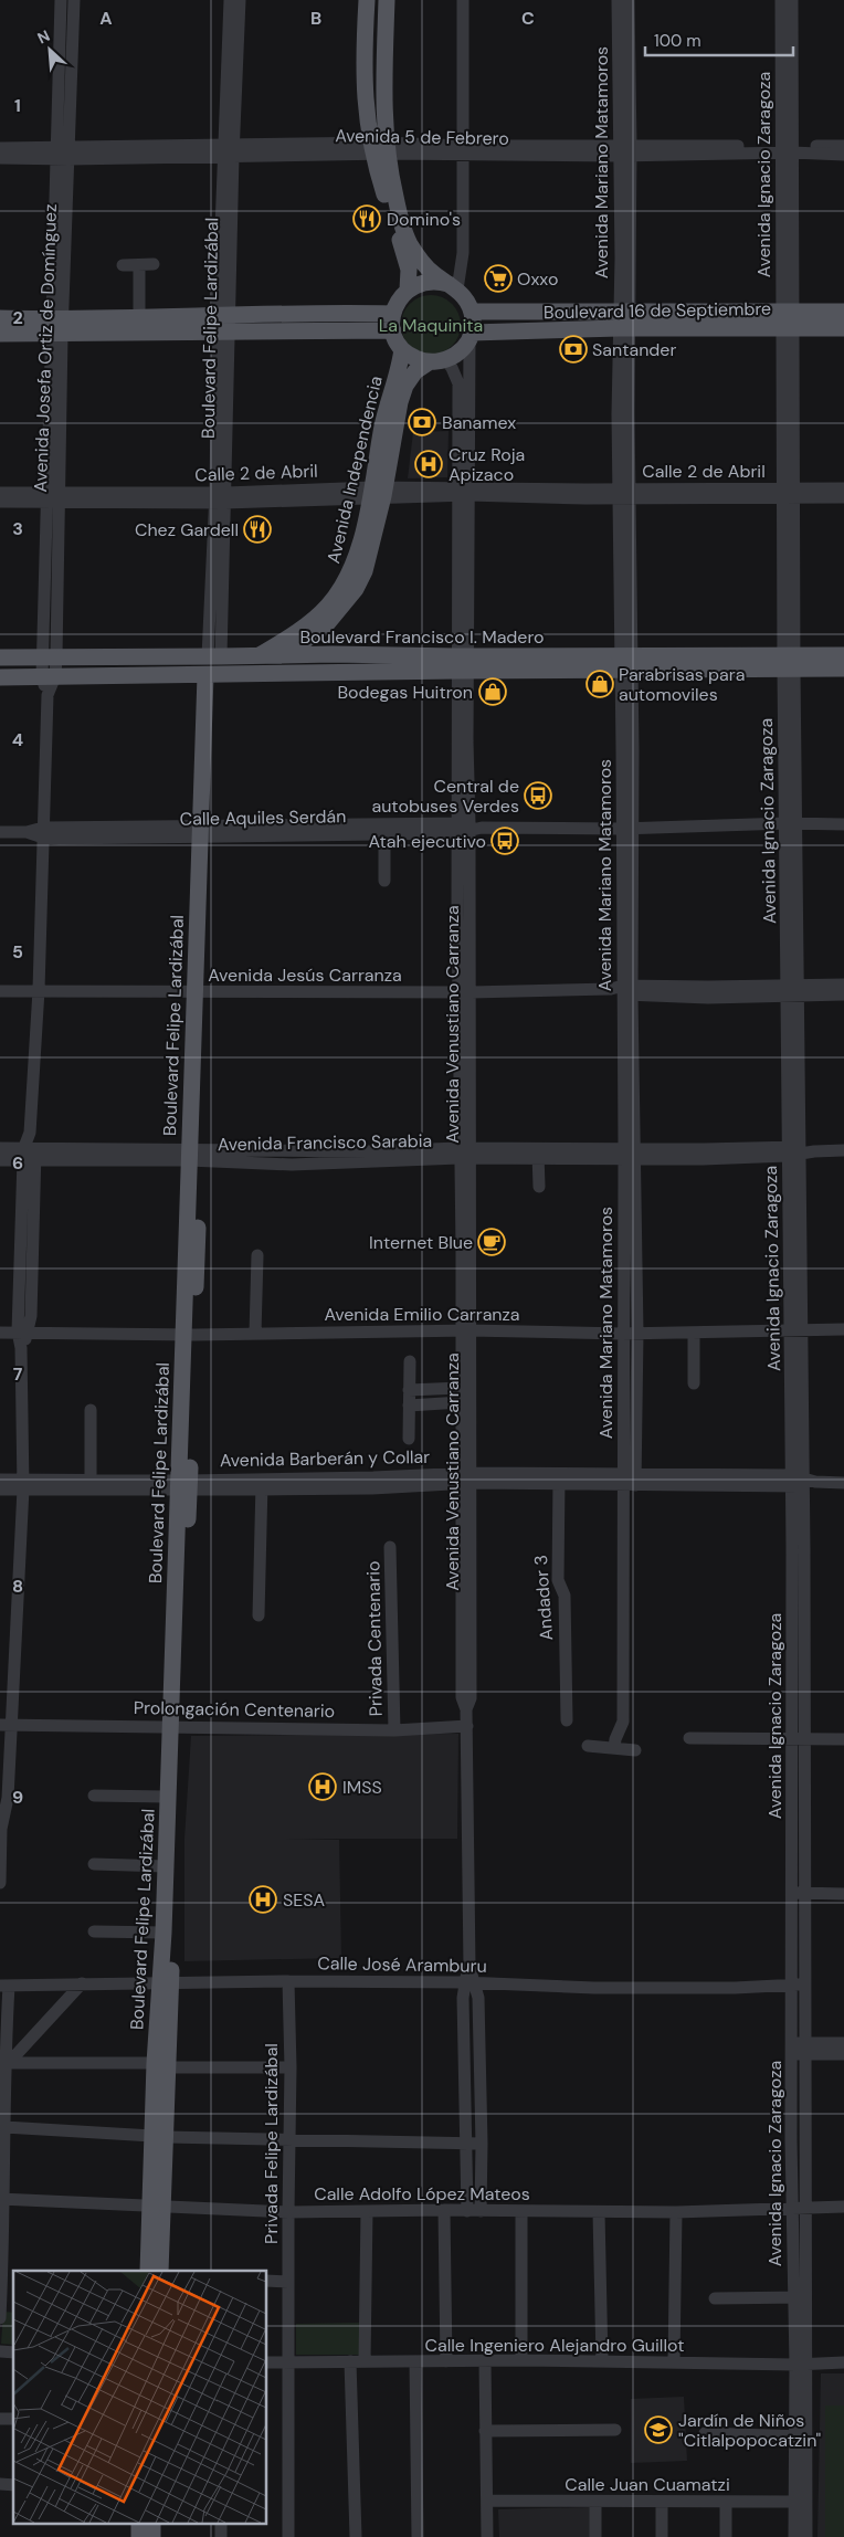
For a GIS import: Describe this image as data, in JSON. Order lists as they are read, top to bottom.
{
  "streets": {
    "main road": [
      "Boulevard 16 de Septiembre",
      "Boulevard Felipe Lardizábal",
      "Avenida Independencia",
      "Boulevard Francisco I. Madero"
    ],
    "street": [
      "Avenida 5 de Febrero",
      "Avenida Mariano Matamoros",
      "Avenida Ignacio Zaragoza",
      "Avenida Josefa Ortiz de Domínguez",
      "Calle 2 de Abril",
      "Calle Aquiles Serdán",
      "Avenida Jesús Carranza",
      "Avenida Venustiano Carranza",
      "Avenida Francisco Sarabia",
      "Avenida Emilio Carranza",
      "Avenida Barberán y Collar",
      "Andador 3",
      "Privada Centenario",
      "Prolongación Centenario",
      "Calle José Aramburu",
      "Privada Felipe Lardizábal",
      "Calle Adolfo López Mateos",
      "Calle Ingeniero Alejandro Guillot",
      "Calle Juan Cuamatzi"
    ]
  },
  "crossings": [
    ["Avenida 5 de Febrero", "Avenida Mariano Matamoros"],
    ["Avenida 5 de Febrero", "Avenida Ignacio Zaragoza"],
    ["Avenida 5 de Febrero", "Boulevard Felipe Lardizábal"],
    ["Avenida 5 de Febrero", "Avenida Josefa Ortiz de Domínguez"],
    ["Avenida Mariano Matamoros", "Boulevard 16 de Septiembre"],
    ["Avenida Mariano Matamoros", "Calle 2 de Abril"],
    ["Avenida Mariano Matamoros", "Boulevard Francisco I. Madero"],
    ["Avenida Mariano Matamoros", "Calle Aquiles Serdán"],
    ["Avenida Mariano Matamoros", "Avenida Jesús Carranza"],
    ["Avenida Mariano Matamoros", "Avenida Francisco Sarabia"],
    ["Avenida Mariano Matamoros", "Avenida Emilio Carranza"],
    ["Avenida Mariano Matamoros", "Avenida Barberán y Collar"],
    ["Avenida Ignacio Zaragoza", "Boulevard 16 de Septiembre"],
    ["Avenida Ignacio Zaragoza", "Calle 2 de Abril"],
    ["Avenida Ignacio Zaragoza", "Boulevard Francisco I. Madero"],
    ["Avenida Ignacio Zaragoza", "Calle Aquiles Serdán"],
    ["Avenida Ignacio Zaragoza", "Avenida Jesús Carranza"],
    ["Avenida Ignacio Zaragoza", "Avenida Francisco Sarabia"],
    ["Avenida Ignacio Zaragoza", "Avenida Emilio Carranza"],
    ["Avenida Ignacio Zaragoza", "Avenida Barberán y Collar"],
    ["Avenida Ignacio Zaragoza", "Calle José Aramburu"],
    ["Avenida Ignacio Zaragoza", "Calle Adolfo López Mateos"],
    ["Avenida Ignacio Zaragoza", "Calle Ingeniero Alejandro Guillot"],
    ["Avenida Ignacio Zaragoza", "Calle Juan Cuamatzi"],
    ["Boulevard 16 de Septiembre", "Avenida Independencia"],
    ["Boulevard 16 de Septiembre", "Avenida Venustiano Carranza"],
    ["Boulevard Felipe Lardizábal", "Calle 2 de Abril"],
    ["Boulevard Felipe Lardizábal", "Boulevard Francisco I. Madero"],
    ["Boulevard Felipe Lardizábal", "Calle Aquiles Serdán"],
    ["Boulevard Felipe Lardizábal", "Avenida Jesús Carranza"],
    ["Boulevard Felipe Lardizábal", "Avenida Francisco Sarabia"],
    ["Boulevard Felipe Lardizábal", "Avenida Emilio Carranza"],
    ["Boulevard Felipe Lardizábal", "Avenida Barberán y Collar"],
    ["Boulevard Felipe Lardizábal", "Prolongación Centenario"],
    ["Boulevard Felipe Lardizábal", "Calle José Aramburu"],
    ["Boulevard Felipe Lardizábal", "Calle Adolfo López Mateos"],
    ["Avenida Josefa Ortiz de Domínguez", "Calle 2 de Abril"],
    ["Avenida Josefa Ortiz de Domínguez", "Boulevard Francisco I. Madero"],
    ["Avenida Josefa Ortiz de Domínguez", "Calle Aquiles Serdán"],
    ["Avenida Josefa Ortiz de Domínguez", "Avenida Jesús Carranza"],
    ["Avenida Josefa Ortiz de Domínguez", "Avenida Francisco Sarabia"],
    ["Avenida Josefa Ortiz de Domínguez", "Avenida Emilio Carranza"],
    ["Avenida Josefa Ortiz de Domínguez", "Avenida Barberán y Collar"],
    ["Avenida Josefa Ortiz de Domínguez", "Prolongación Centenario"],
    ["Avenida Independencia", "Calle 2 de Abril"],
    ["Avenida Independencia", "Boulevard Francisco I. Madero"],
    ["Avenida Independencia", "Avenida Venustiano Carranza"],
    ["Calle 2 de Abril", "Avenida Venustiano Carranza"],
    ["Boulevard Francisco I. Madero", "Avenida Venustiano Carranza"],
    ["Calle Aquiles Serdán", "Avenida Venustiano Carranza"],
    ["Avenida Jesús Carranza", "Avenida Venustiano Carranza"],
    ["Avenida Venustiano Carranza", "Avenida Francisco Sarabia"],
    ["Avenida Venustiano Carranza", "Avenida Emilio Carranza"],
    ["Avenida Venustiano Carranza", "Avenida Barberán y Collar"],
    ["Avenida Venustiano Carranza", "Prolongación Centenario"],
    ["Avenida Venustiano Carranza", "Calle José Aramburu"],
    ["Avenida Venustiano Carranza", "Calle Adolfo López Mateos"],
    ["Avenida Barberán y Collar", "Andador 3"],
    ["Privada Centenario", "Prolongación Centenario"],
    ["Calle José Aramburu", "Privada Felipe Lardizábal"],
    ["Privada Felipe Lardizábal", "Calle Adolfo López Mateos"],
    ["Privada Felipe Lardizábal", "Calle Ingeniero Alejandro Guillot"]
  ],
  "parks": ["La Maquinita"],
  "places": {
    "restaurant": ["Domino's", "Chez Gardell"],
    "supermarket": ["Oxxo"],
    "bank": ["Santander", "Banamex"],
    "hospital": ["Cruz Roja Apizaco", "IMSS", "SESA"],
    "shop": ["Parabrisas para automoviles", "Bodegas Huitron"],
    "bus stop": ["Central de autobuses Verdes", "Atah ejecutivo"],
    "cafe": ["Internet Blue"],
    "school or university": ["Jardín de Niños \"Citlalpopocatzin\""]
  },
  "scale_bar": "100 m",
  "north": "top left",
  "grid": {
    "columns": ["A", "B", "C"],
    "rows": [
      "1",
      "2",
      "3",
      "4",
      "5",
      "6",
      "7",
      "8",
      "9"
    ]
  }
}
